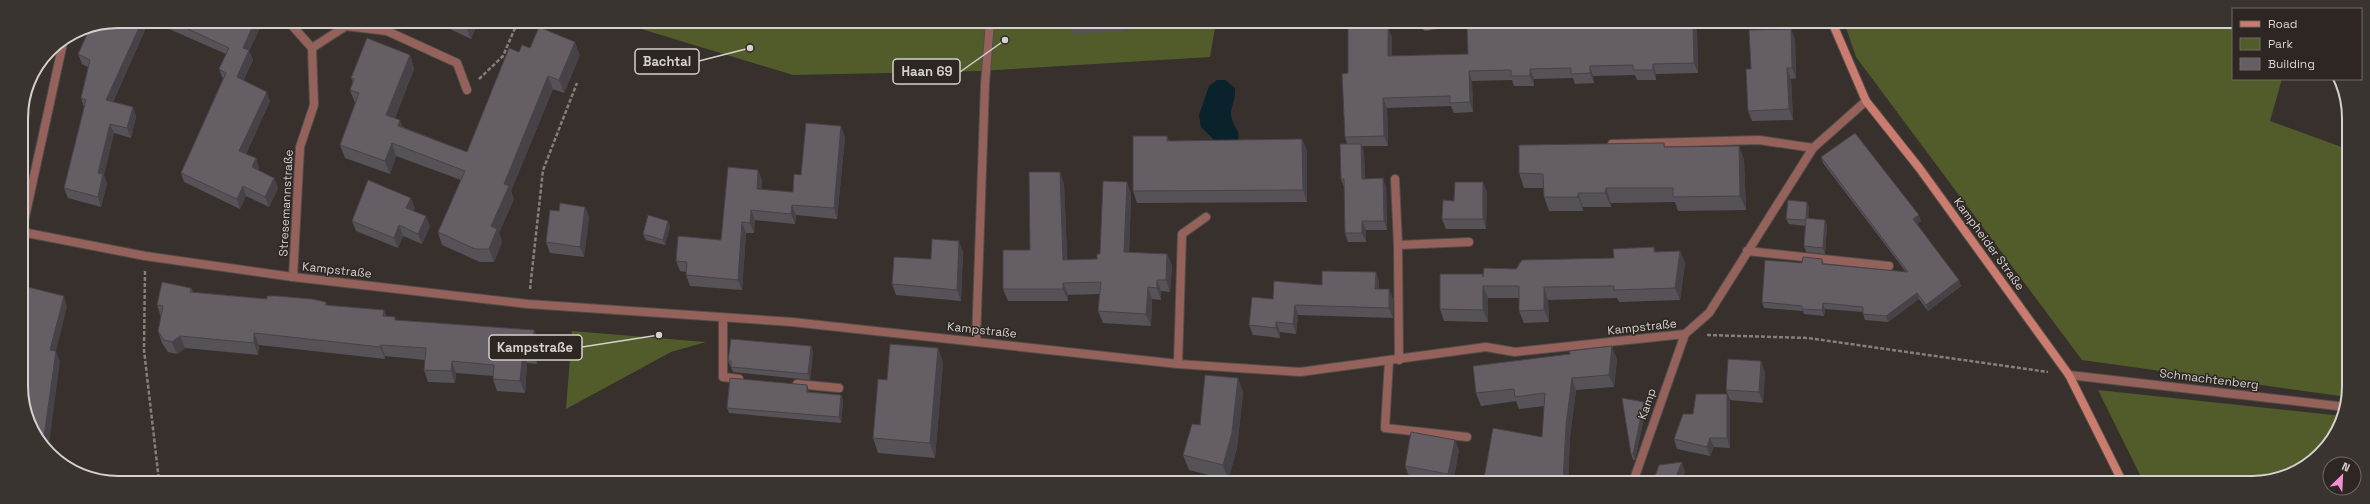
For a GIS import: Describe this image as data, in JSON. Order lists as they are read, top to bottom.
{
  "streets": {
    "street": [
      "Stresemannstraße",
      "Kampheider Straße",
      "Kampstraße",
      "Schmachtenberg",
      "Kamp"
    ]
  },
  "crossings": [
    ["Stresemannstraße", "Kampstraße"],
    ["Kampheider Straße", "Kampstraße"],
    ["Kampheider Straße", "Schmachtenberg"],
    ["Kampstraße", "Kamp"]
  ],
  "places": ["Haan 69", "Bachtal", "Kampstraße"],
  "legend": ["Road", "Park", "Building"],
  "north": "top right"
}
